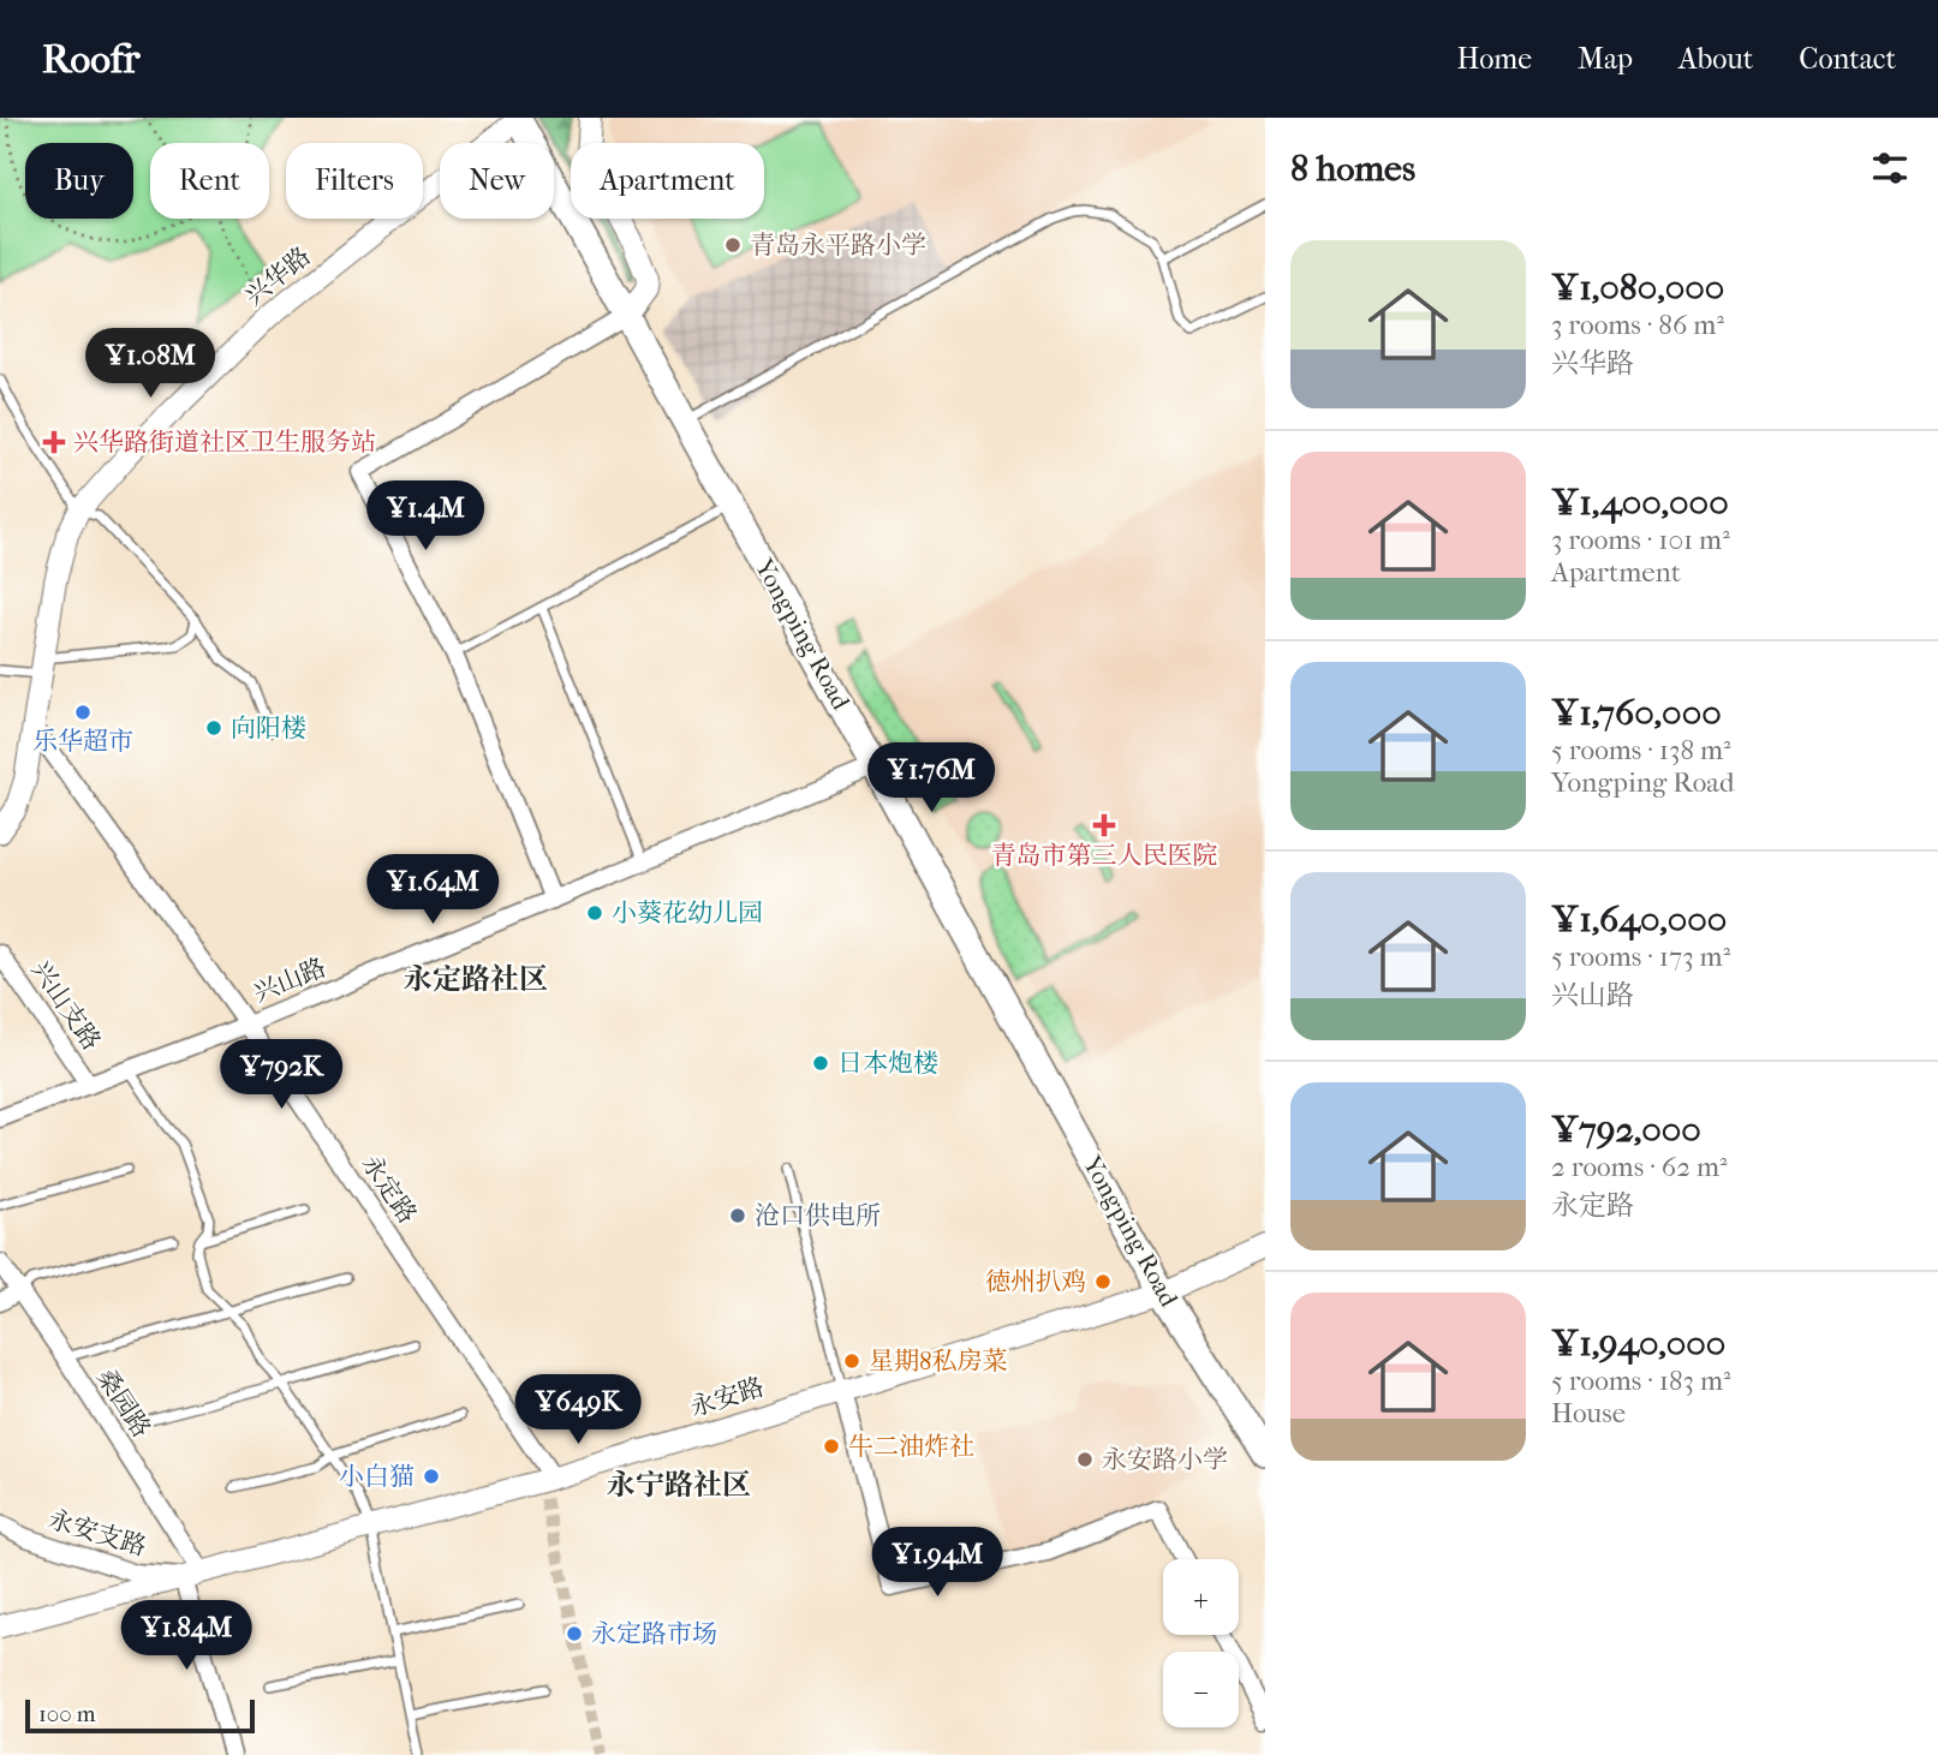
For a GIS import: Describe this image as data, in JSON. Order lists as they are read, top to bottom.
{
  "streets": {
    "main road": ["Yongping Road"],
    "street": [
      "兴华路",
      "兴山路",
      "兴山支路",
      "永定路",
      "永安路",
      "桑园路",
      "永安支路"
    ]
  },
  "crossings": [
    ["兴华路", "Yongping Road"],
    ["兴华路", "永定路"],
    ["Yongping Road", "兴山路"],
    ["Yongping Road", "永安路"],
    ["兴山路", "兴山支路"],
    ["兴山路", "永定路"],
    ["永定路", "永安路"],
    ["永安路", "桑园路"],
    ["永安路", "永安支路"],
    ["桑园路", "永安支路"]
  ],
  "districts": ["永定路社区", "永宁路社区"],
  "places": {
    "other": [
      "青岛永平路小学",
      "乐华超市",
      "向阳楼",
      "小葵花幼儿园",
      "日本炮楼",
      "沧口供电所",
      "徳州扒鸡",
      "星期8私房菜",
      "牛二油炸社",
      "永安路小学",
      "小白猫",
      "永定路市场"
    ],
    "health": ["兴华路街道社区卫生服务站", "青岛市第三人民医院"]
  },
  "scale_bar": "100 m",
  "page": {
    "header": "Roofr",
    "nav": [
      "Home",
      "Map",
      "About",
      "Contact"
    ],
    "heading": "8 homes",
    "chip": [
      "Buy",
      "Rent",
      "Filters",
      "New",
      "Apartment"
    ],
    "list": [
      {
        "name": "¥1,080,000",
        "note": "3 rooms · 86 m² · 兴华路"
      },
      {
        "name": "¥1,400,000",
        "note": "3 rooms · 101 m² · Apartment"
      },
      {
        "name": "¥1,760,000",
        "note": "5 rooms · 138 m² · Yongping Road"
      },
      {
        "name": "¥1,640,000",
        "note": "5 rooms · 173 m² · 兴山路"
      },
      {
        "name": "¥792,000",
        "note": "2 rooms · 62 m² · 永定路"
      },
      {
        "name": "¥1,940,000",
        "note": "5 rooms · 183 m² · House"
      }
    ],
    "price": [
      "¥1.08M",
      "¥1.4M",
      "¥1.76M",
      "¥1.64M",
      "¥792K",
      "¥649K",
      "¥1.94M",
      "¥1.84M"
    ],
    "map_buttons": ["+", "−"],
    "scale": "100 m"
  }
}
